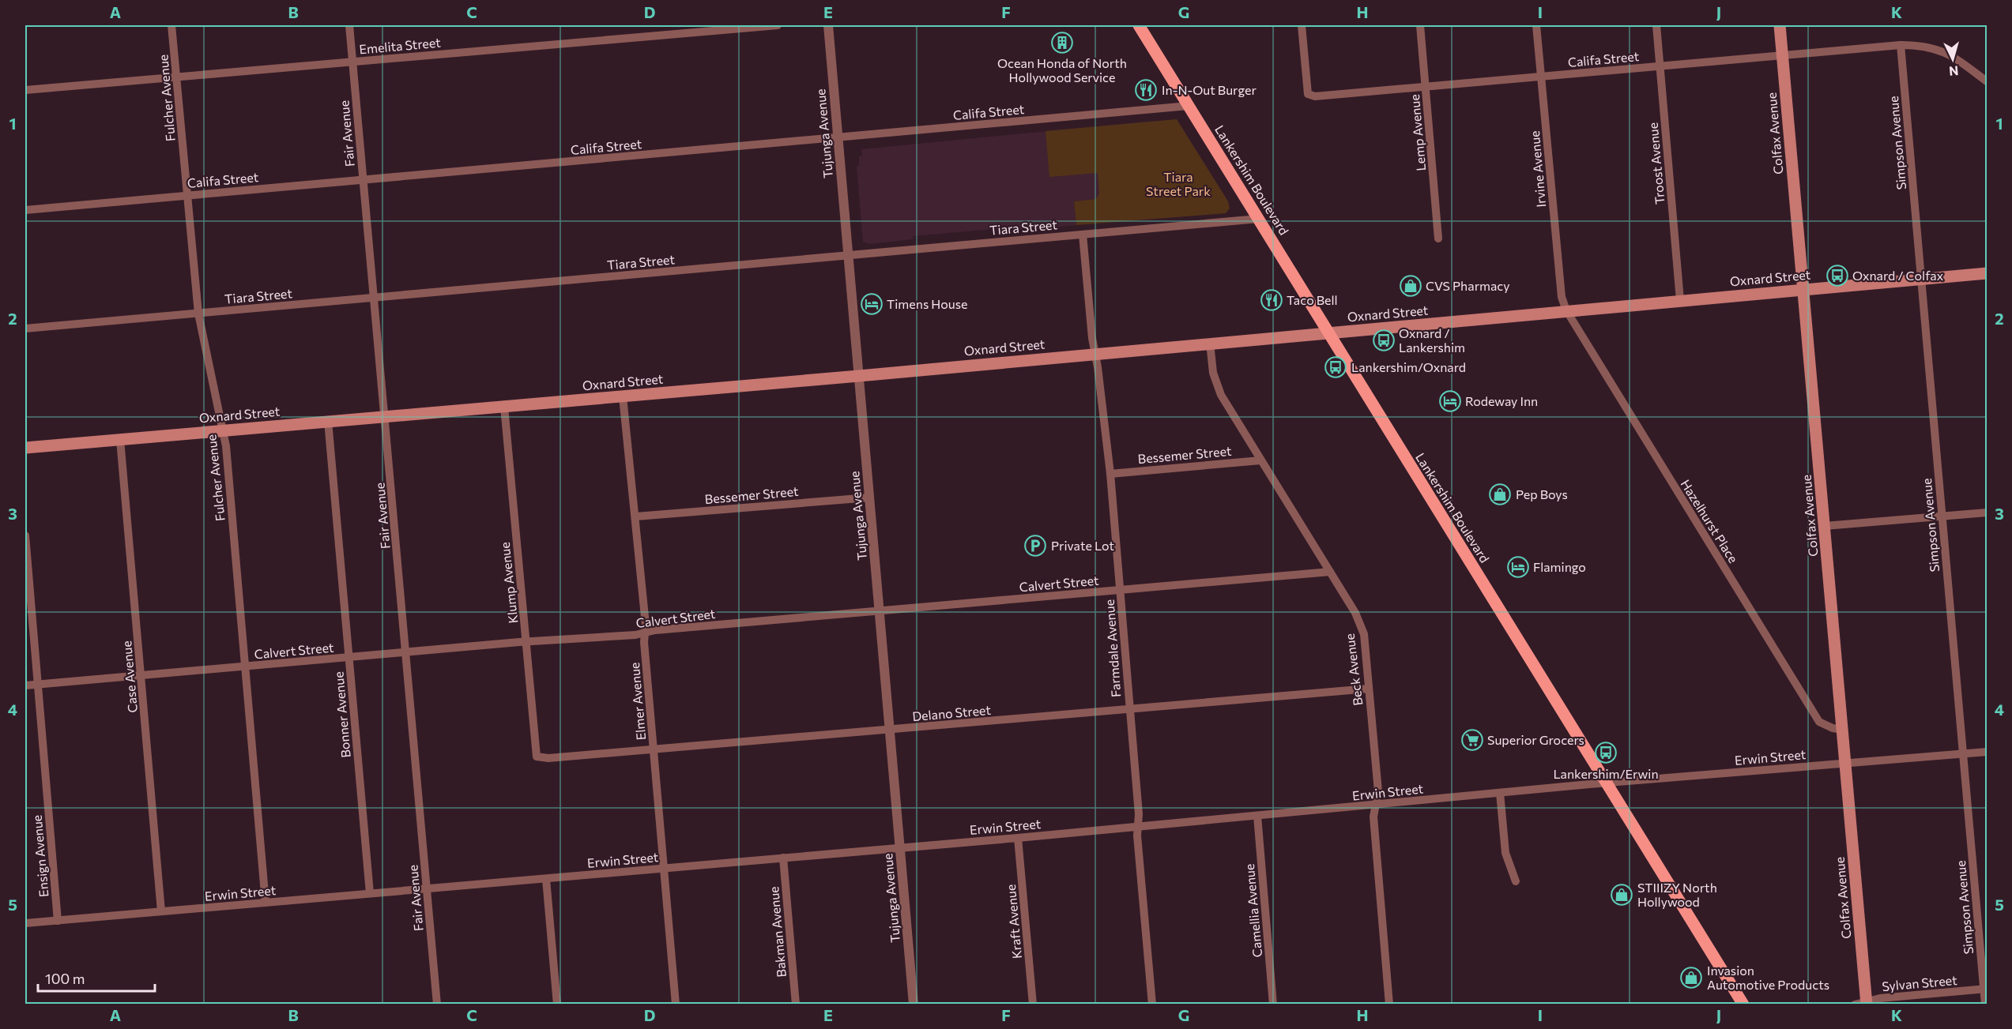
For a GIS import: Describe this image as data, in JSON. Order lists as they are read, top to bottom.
{
  "streets": {
    "main road": ["Colfax Avenue", "Lankershim Boulevard", "Oxnard Street"],
    "street": [
      "Emelita Street",
      "Califa Street",
      "Fulcher Avenue",
      "Lemp Avenue",
      "Fair Avenue",
      "Tujunga Avenue",
      "Simpson Avenue",
      "Troost Avenue",
      "Irvine Avenue",
      "Tiara Street",
      "Bessemer Street",
      "Hazelhurst Place",
      "Klump Avenue",
      "Calvert Street",
      "Farmdale Avenue",
      "Beck Avenue",
      "Case Avenue",
      "Elmer Avenue",
      "Delano Street",
      "Bonner Avenue",
      "Erwin Street",
      "Ensign Avenue",
      "Camellia Avenue",
      "Kraft Avenue",
      "Bakman Avenue",
      "Sylvan Street"
    ]
  },
  "crossings": [
    ["Emelita Street", "Fulcher Avenue"],
    ["Emelita Street", "Fair Avenue"],
    ["Califa Street", "Fulcher Avenue"],
    ["Califa Street", "Lemp Avenue"],
    ["Califa Street", "Fair Avenue"],
    ["Califa Street", "Tujunga Avenue"],
    ["Califa Street", "Colfax Avenue"],
    ["Califa Street", "Simpson Avenue"],
    ["Califa Street", "Troost Avenue"],
    ["Califa Street", "Irvine Avenue"],
    ["Califa Street", "Lankershim Boulevard"],
    ["Fulcher Avenue", "Tiara Street"],
    ["Fulcher Avenue", "Oxnard Street"],
    ["Fulcher Avenue", "Calvert Street"],
    ["Fulcher Avenue", "Erwin Street"],
    ["Fair Avenue", "Tiara Street"],
    ["Fair Avenue", "Oxnard Street"],
    ["Fair Avenue", "Calvert Street"],
    ["Fair Avenue", "Erwin Street"],
    ["Tujunga Avenue", "Tiara Street"],
    ["Tujunga Avenue", "Oxnard Street"],
    ["Tujunga Avenue", "Bessemer Street"],
    ["Tujunga Avenue", "Calvert Street"],
    ["Tujunga Avenue", "Delano Street"],
    ["Tujunga Avenue", "Erwin Street"],
    ["Colfax Avenue", "Oxnard Street"],
    ["Colfax Avenue", "Hazelhurst Place"],
    ["Colfax Avenue", "Erwin Street"],
    ["Colfax Avenue", "Sylvan Street"],
    ["Simpson Avenue", "Oxnard Street"],
    ["Simpson Avenue", "Erwin Street"],
    ["Simpson Avenue", "Sylvan Street"],
    ["Troost Avenue", "Oxnard Street"],
    ["Irvine Avenue", "Oxnard Street"],
    ["Irvine Avenue", "Hazelhurst Place"],
    ["Lankershim Boulevard", "Tiara Street"],
    ["Lankershim Boulevard", "Oxnard Street"],
    ["Lankershim Boulevard", "Erwin Street"],
    ["Tiara Street", "Farmdale Avenue"],
    ["Oxnard Street", "Hazelhurst Place"],
    ["Oxnard Street", "Klump Avenue"],
    ["Oxnard Street", "Farmdale Avenue"],
    ["Oxnard Street", "Beck Avenue"],
    ["Oxnard Street", "Case Avenue"],
    ["Oxnard Street", "Elmer Avenue"],
    ["Oxnard Street", "Bonner Avenue"],
    ["Bessemer Street", "Farmdale Avenue"],
    ["Bessemer Street", "Beck Avenue"],
    ["Bessemer Street", "Elmer Avenue"],
    ["Klump Avenue", "Calvert Street"],
    ["Klump Avenue", "Delano Street"],
    ["Calvert Street", "Farmdale Avenue"],
    ["Calvert Street", "Beck Avenue"],
    ["Calvert Street", "Case Avenue"],
    ["Calvert Street", "Elmer Avenue"],
    ["Calvert Street", "Bonner Avenue"],
    ["Calvert Street", "Ensign Avenue"],
    ["Farmdale Avenue", "Delano Street"],
    ["Farmdale Avenue", "Erwin Street"],
    ["Beck Avenue", "Delano Street"],
    ["Beck Avenue", "Erwin Street"],
    ["Case Avenue", "Erwin Street"],
    ["Elmer Avenue", "Delano Street"],
    ["Elmer Avenue", "Erwin Street"],
    ["Bonner Avenue", "Erwin Street"],
    ["Erwin Street", "Ensign Avenue"],
    ["Erwin Street", "Camellia Avenue"],
    ["Erwin Street", "Kraft Avenue"],
    ["Erwin Street", "Bakman Avenue"]
  ],
  "parks": ["Tiara Street Park"],
  "places": {
    "building": ["Ocean Honda of North Hollywood Service"],
    "restaurant": ["In-N-Out Burger", "Taco Bell"],
    "bus stop": [
      "Oxnard / Colfax",
      "Oxnard / Lankershim",
      "Lankershim/Oxnard",
      "Lankershim/Erwin"
    ],
    "shop": [
      "CVS Pharmacy",
      "Pep Boys",
      "STIIIZY North Hollywood",
      "Invasion Automotive Products"
    ],
    "hotel": ["Timens House", "Rodeway Inn", "Flamingo"],
    "parking": ["Private Lot"],
    "supermarket": ["Superior Grocers"]
  },
  "scale_bar": "100 m",
  "north": "bottom",
  "grid": {
    "columns": [
      "A",
      "B",
      "C",
      "D",
      "E",
      "F",
      "G",
      "H",
      "I",
      "J",
      "K"
    ],
    "rows": [
      "1",
      "2",
      "3",
      "4",
      "5"
    ]
  }
}
